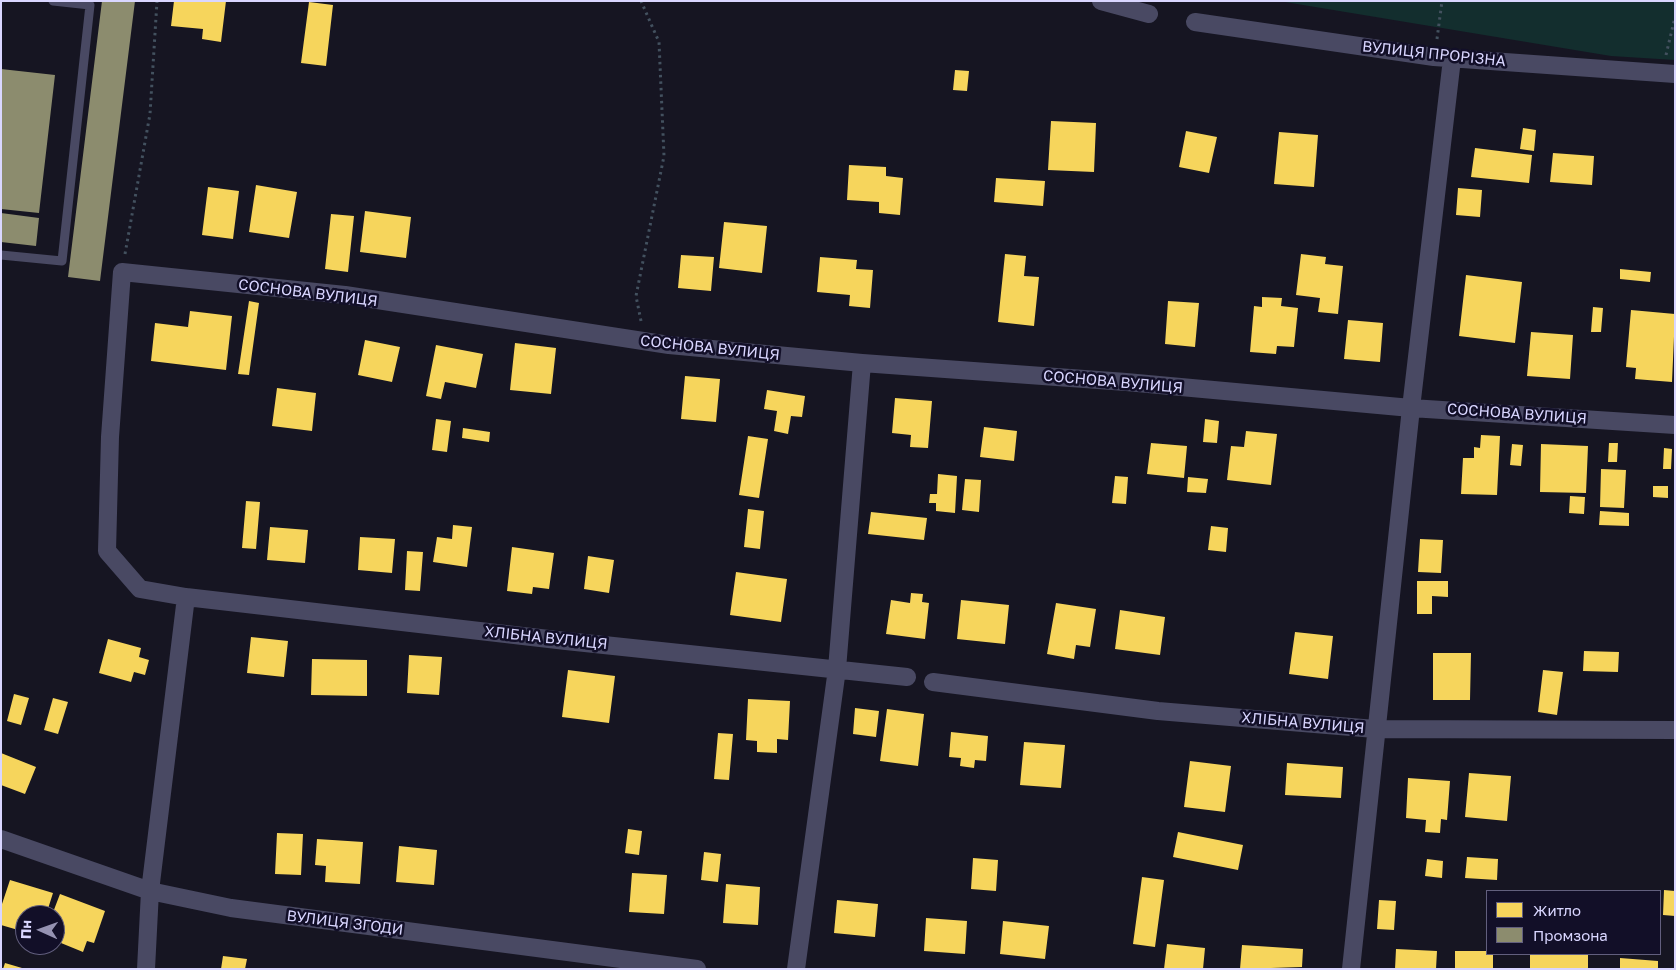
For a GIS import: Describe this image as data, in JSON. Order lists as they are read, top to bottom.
{
  "streets": {
    "street": [
      "ВУЛИЦЯ ПРОРІЗНА",
      "СОСНОВА ВУЛИЦЯ",
      "ХЛІБНА ВУЛИЦЯ",
      "ВУЛИЦЯ ЗГОДИ"
    ]
  },
  "legend": ["Житло", "Промзона"],
  "north": "left"
}
